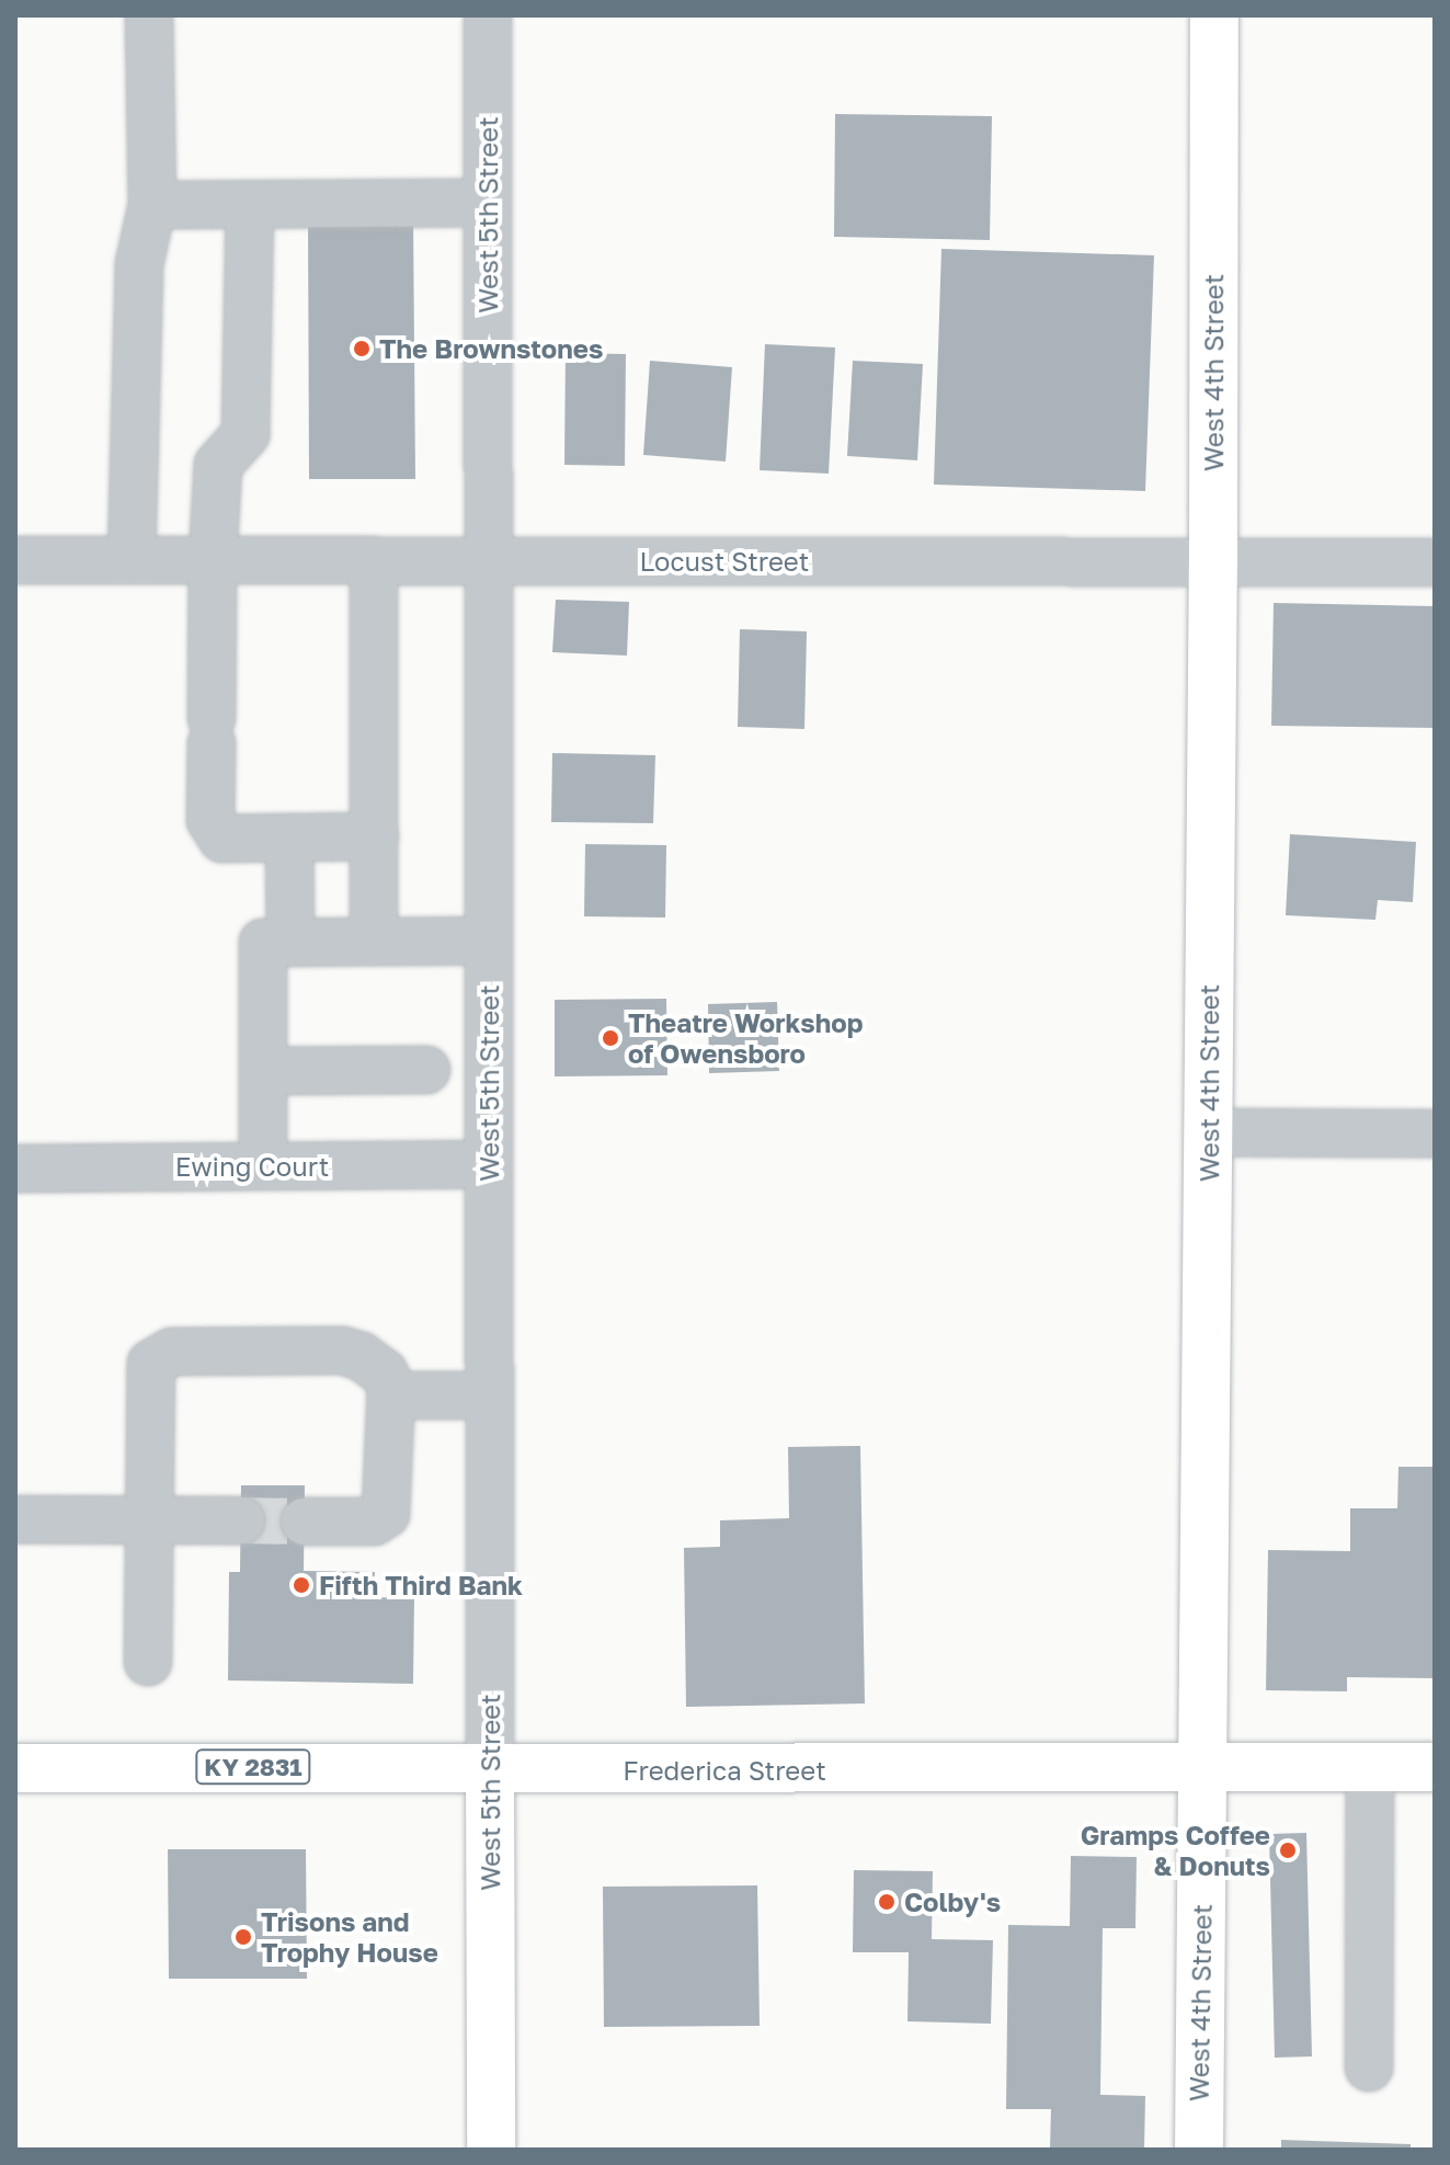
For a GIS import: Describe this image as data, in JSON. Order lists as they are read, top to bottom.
{
  "streets": {
    "main road": [
      "West 5th Street",
      "West 4th Street",
      "KY 2831",
      "Frederica Street"
    ],
    "street": ["Locust Street", "Ewing Court"]
  },
  "crossings": [
    ["West 5th Street", "Locust Street"],
    ["West 5th Street", "Ewing Court"],
    ["West 5th Street", "Frederica Street"],
    ["West 4th Street", "Locust Street"],
    ["West 4th Street", "Frederica Street"]
  ],
  "places": [
    "The Brownstones",
    "Theatre Workshop of Owensboro",
    "Fifth Third Bank",
    "Gramps Coffee & Donuts",
    "Colby's",
    "Trisons and Trophy House"
  ]
}
